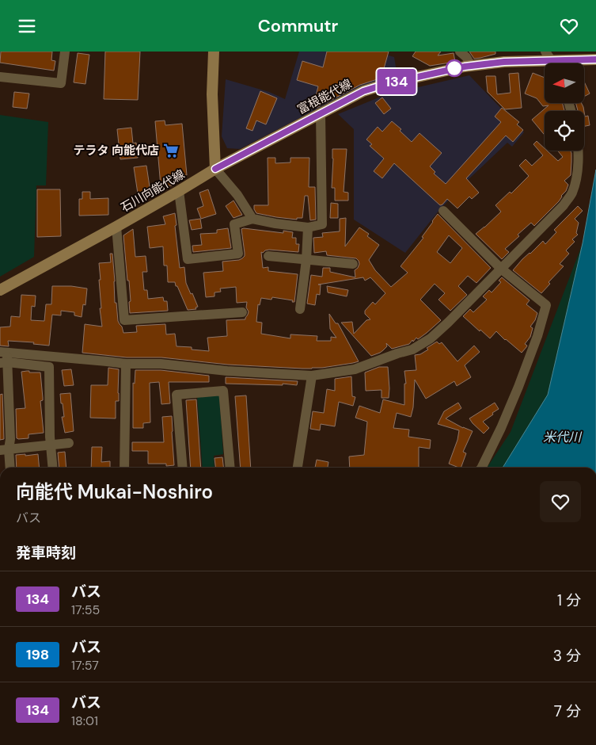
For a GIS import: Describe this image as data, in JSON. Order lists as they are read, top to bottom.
{
  "streets": {
    "main road": ["富根能代線", "石川向能代線"]
  },
  "crossings": [
    ["富根能代線", "石川向能代線"]
  ],
  "water": ["米代川"],
  "places": {
    "supermarket": ["テラタ 向能代店"]
  },
  "lines": ["bus line 134"],
  "north": "left",
  "page": {
    "header": "Commutr",
    "on_map": "134",
    "heading": [
      ["向能代 Mukai-Noshiro", "バス"],
      "発車時刻"
    ],
    "list": [
      {
        "mark": "134",
        "name": "バス",
        "note": "17:55",
        "value": "1 分"
      },
      {
        "mark": "198",
        "name": "バス",
        "note": "17:57",
        "value": "3 分"
      },
      {
        "mark": "134",
        "name": "バス",
        "note": "18:01",
        "value": "7 分"
      }
    ]
  }
}
